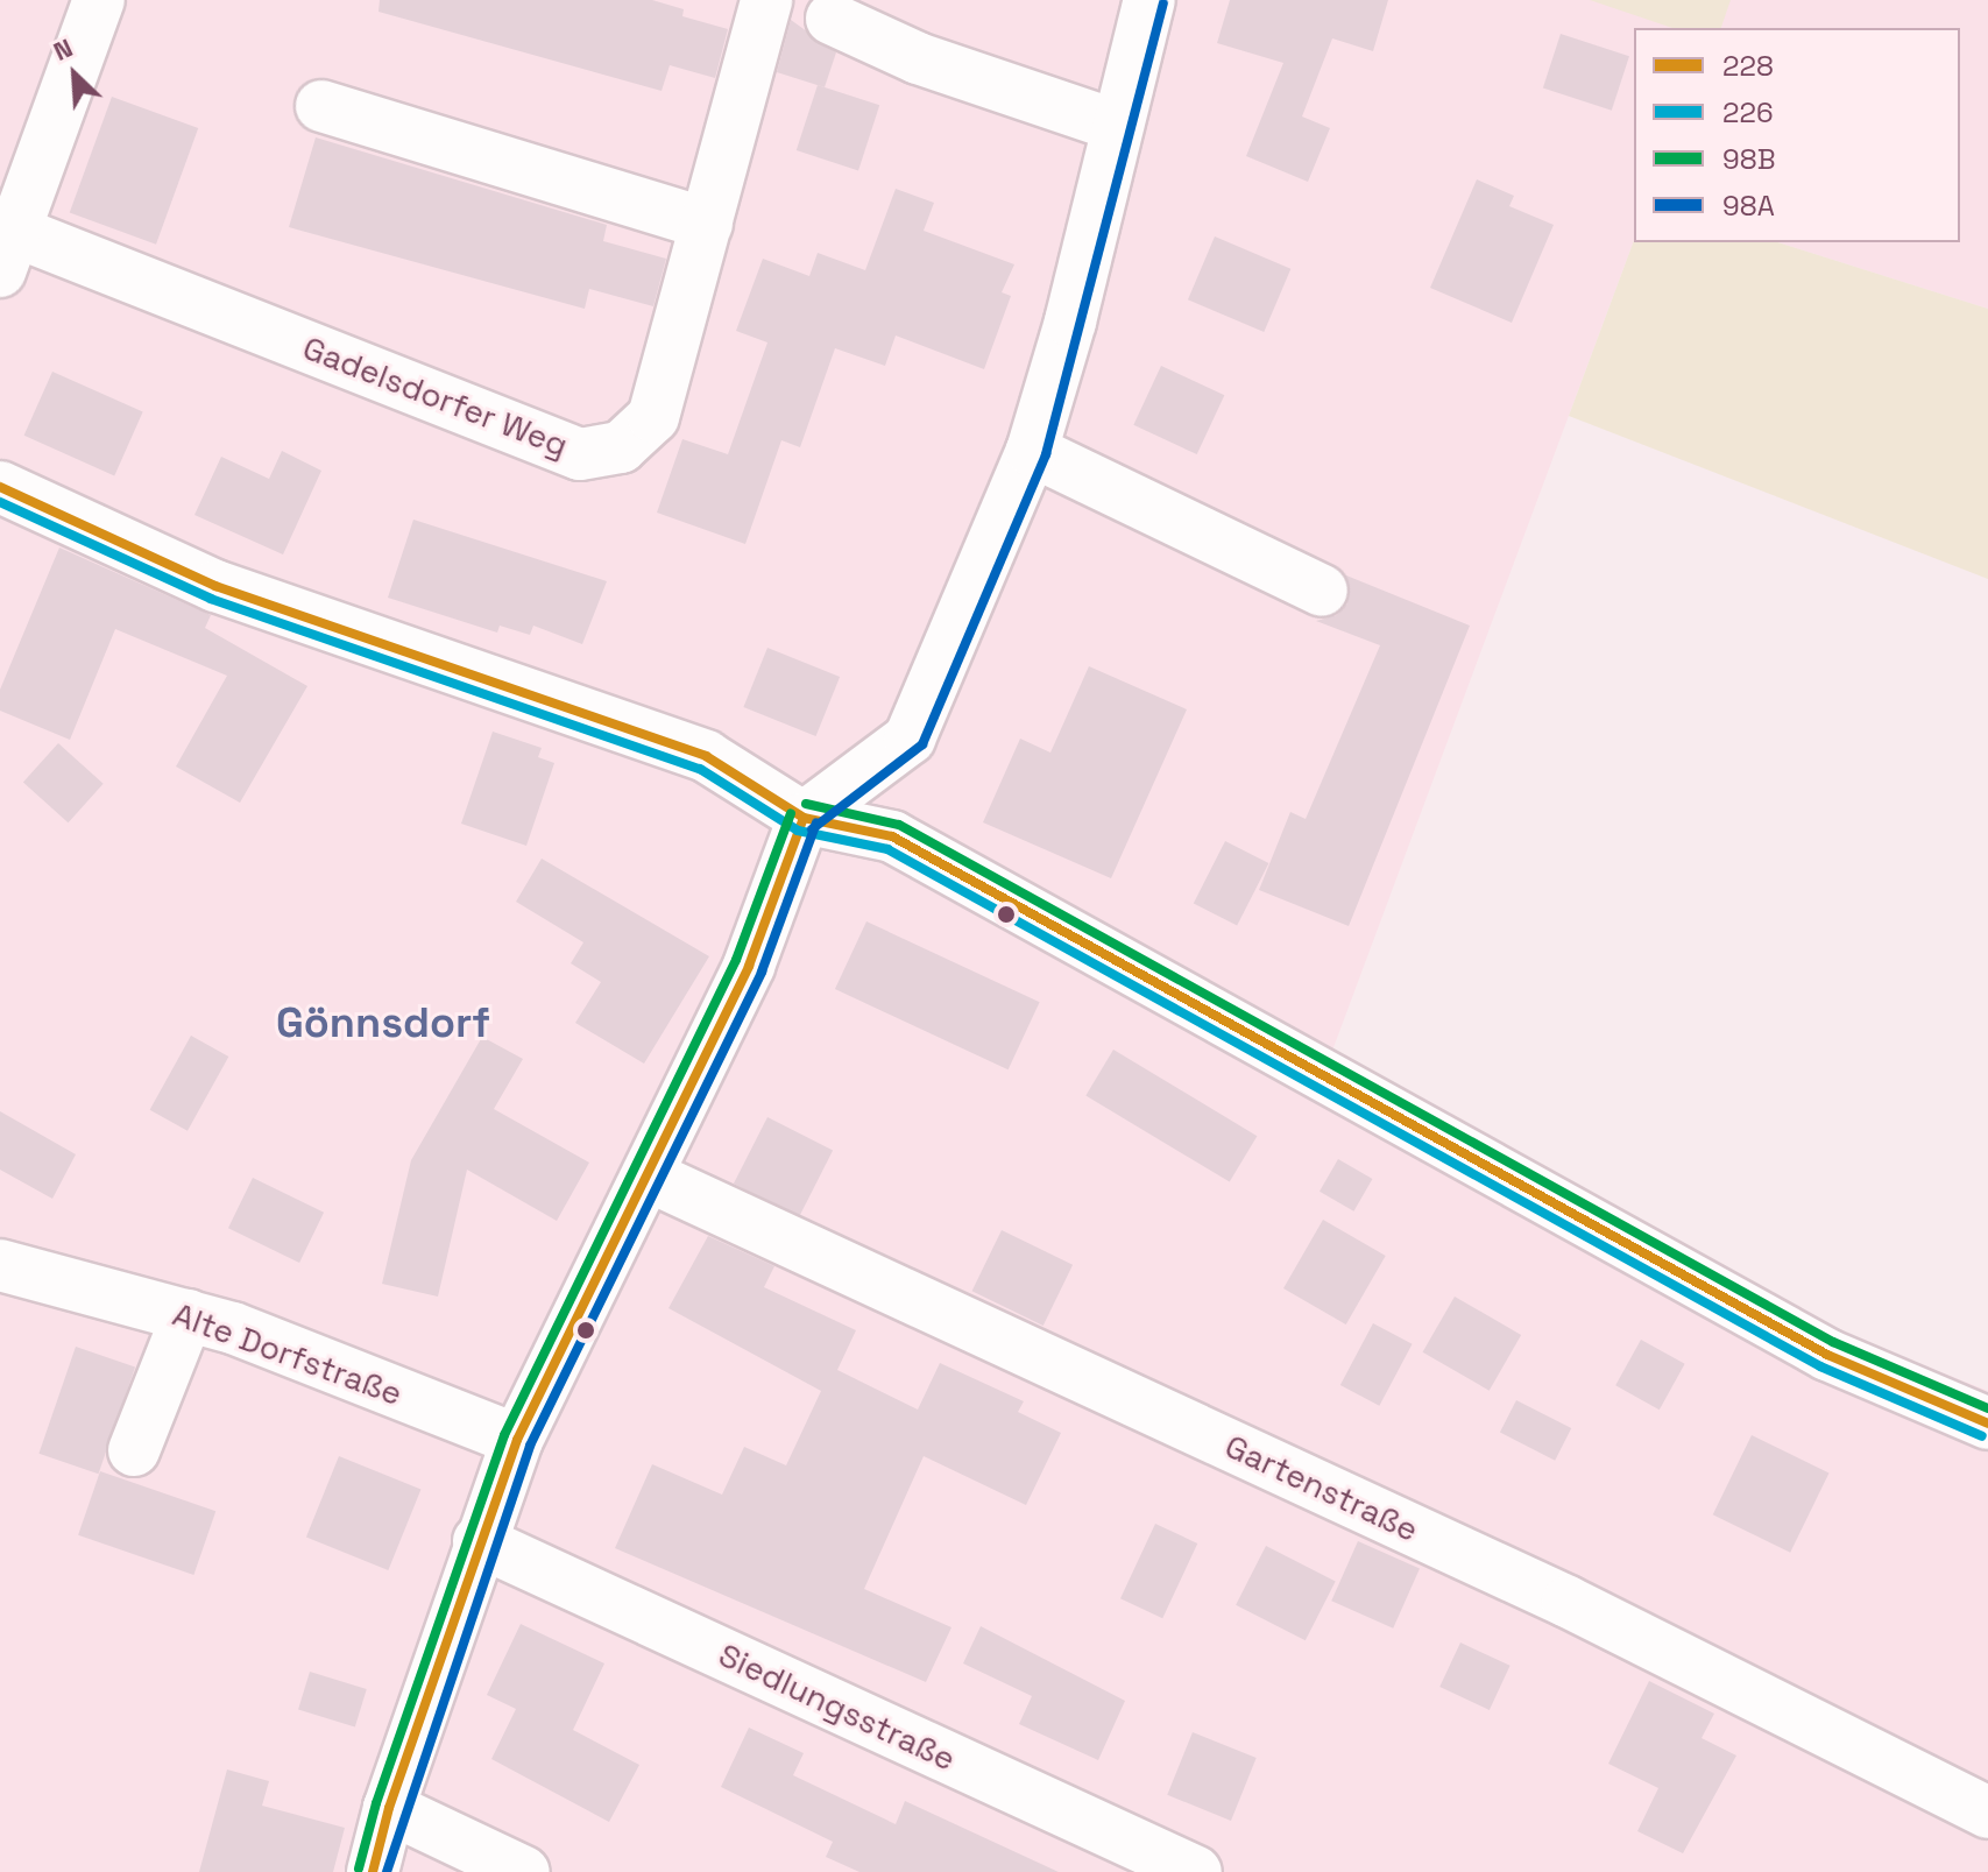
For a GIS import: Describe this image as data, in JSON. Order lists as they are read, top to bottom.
{
  "streets": {
    "street": [
      "Gadelsdorfer Weg",
      "Alte Dorfstraße",
      "Gartenstraße",
      "Siedlungsstraße"
    ]
  },
  "districts": ["Gönnsdorf"],
  "lines": [
    "transit line 98A",
    "transit line 228",
    "transit line 226",
    "transit line 98B"
  ],
  "legend": [
    "228",
    "226",
    "98B",
    "98A"
  ],
  "north": "top left"
}
